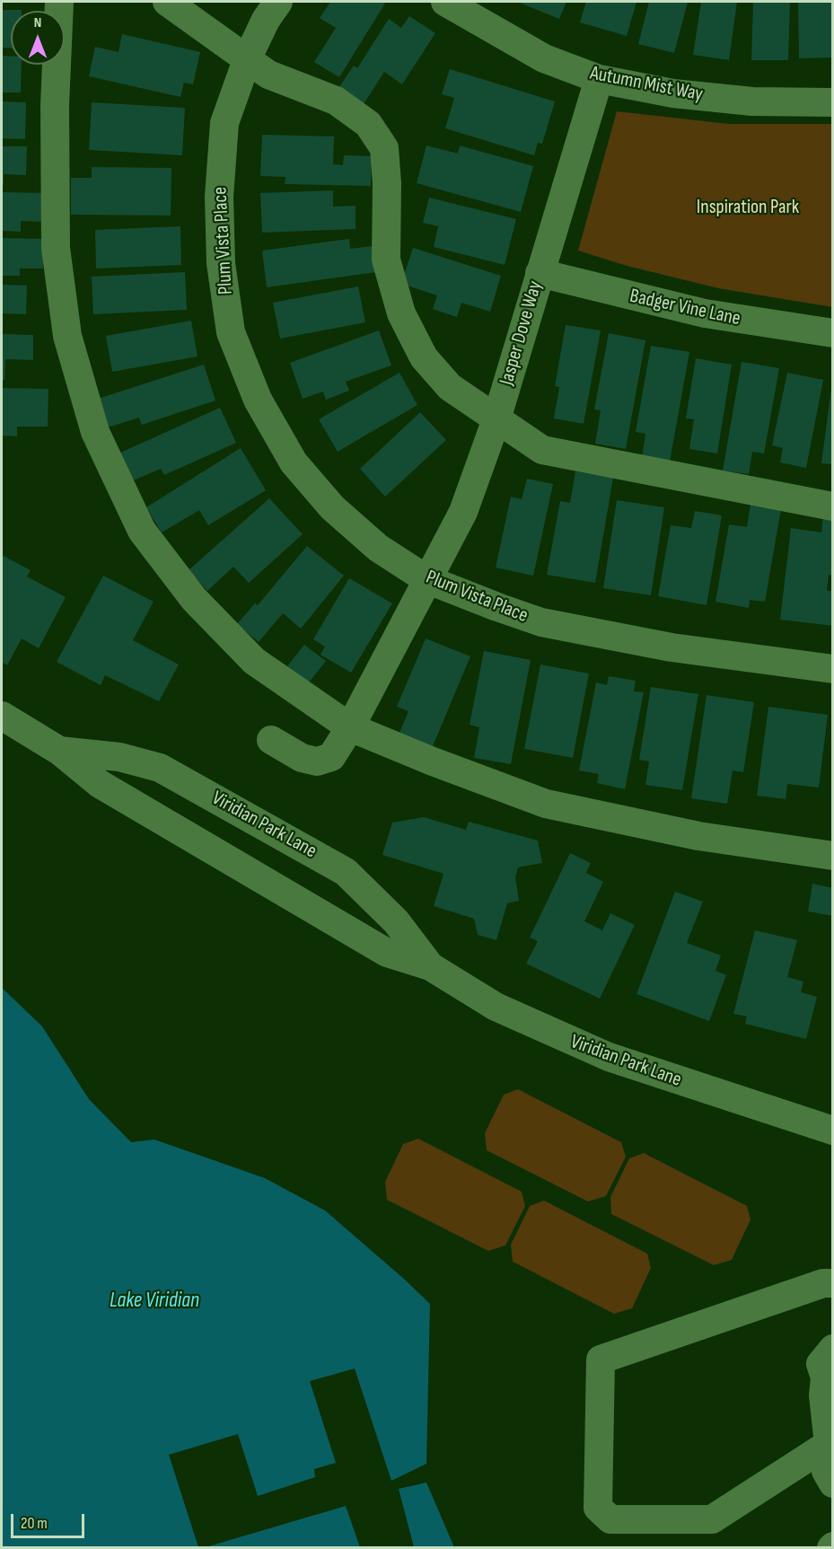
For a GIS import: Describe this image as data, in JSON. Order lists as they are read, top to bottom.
{
  "streets": {
    "street": [
      "Autumn Mist Way",
      "Plum Vista Place",
      "Badger Vine Lane",
      "Jasper Dove Way",
      "Viridian Park Lane"
    ]
  },
  "crossings": [
    ["Autumn Mist Way", "Jasper Dove Way"],
    ["Plum Vista Place", "Jasper Dove Way"],
    ["Badger Vine Lane", "Jasper Dove Way"]
  ],
  "water": ["Lake Viridian"],
  "parks": ["Inspiration Park"],
  "scale_bar": "20 m",
  "north": "top"
}
